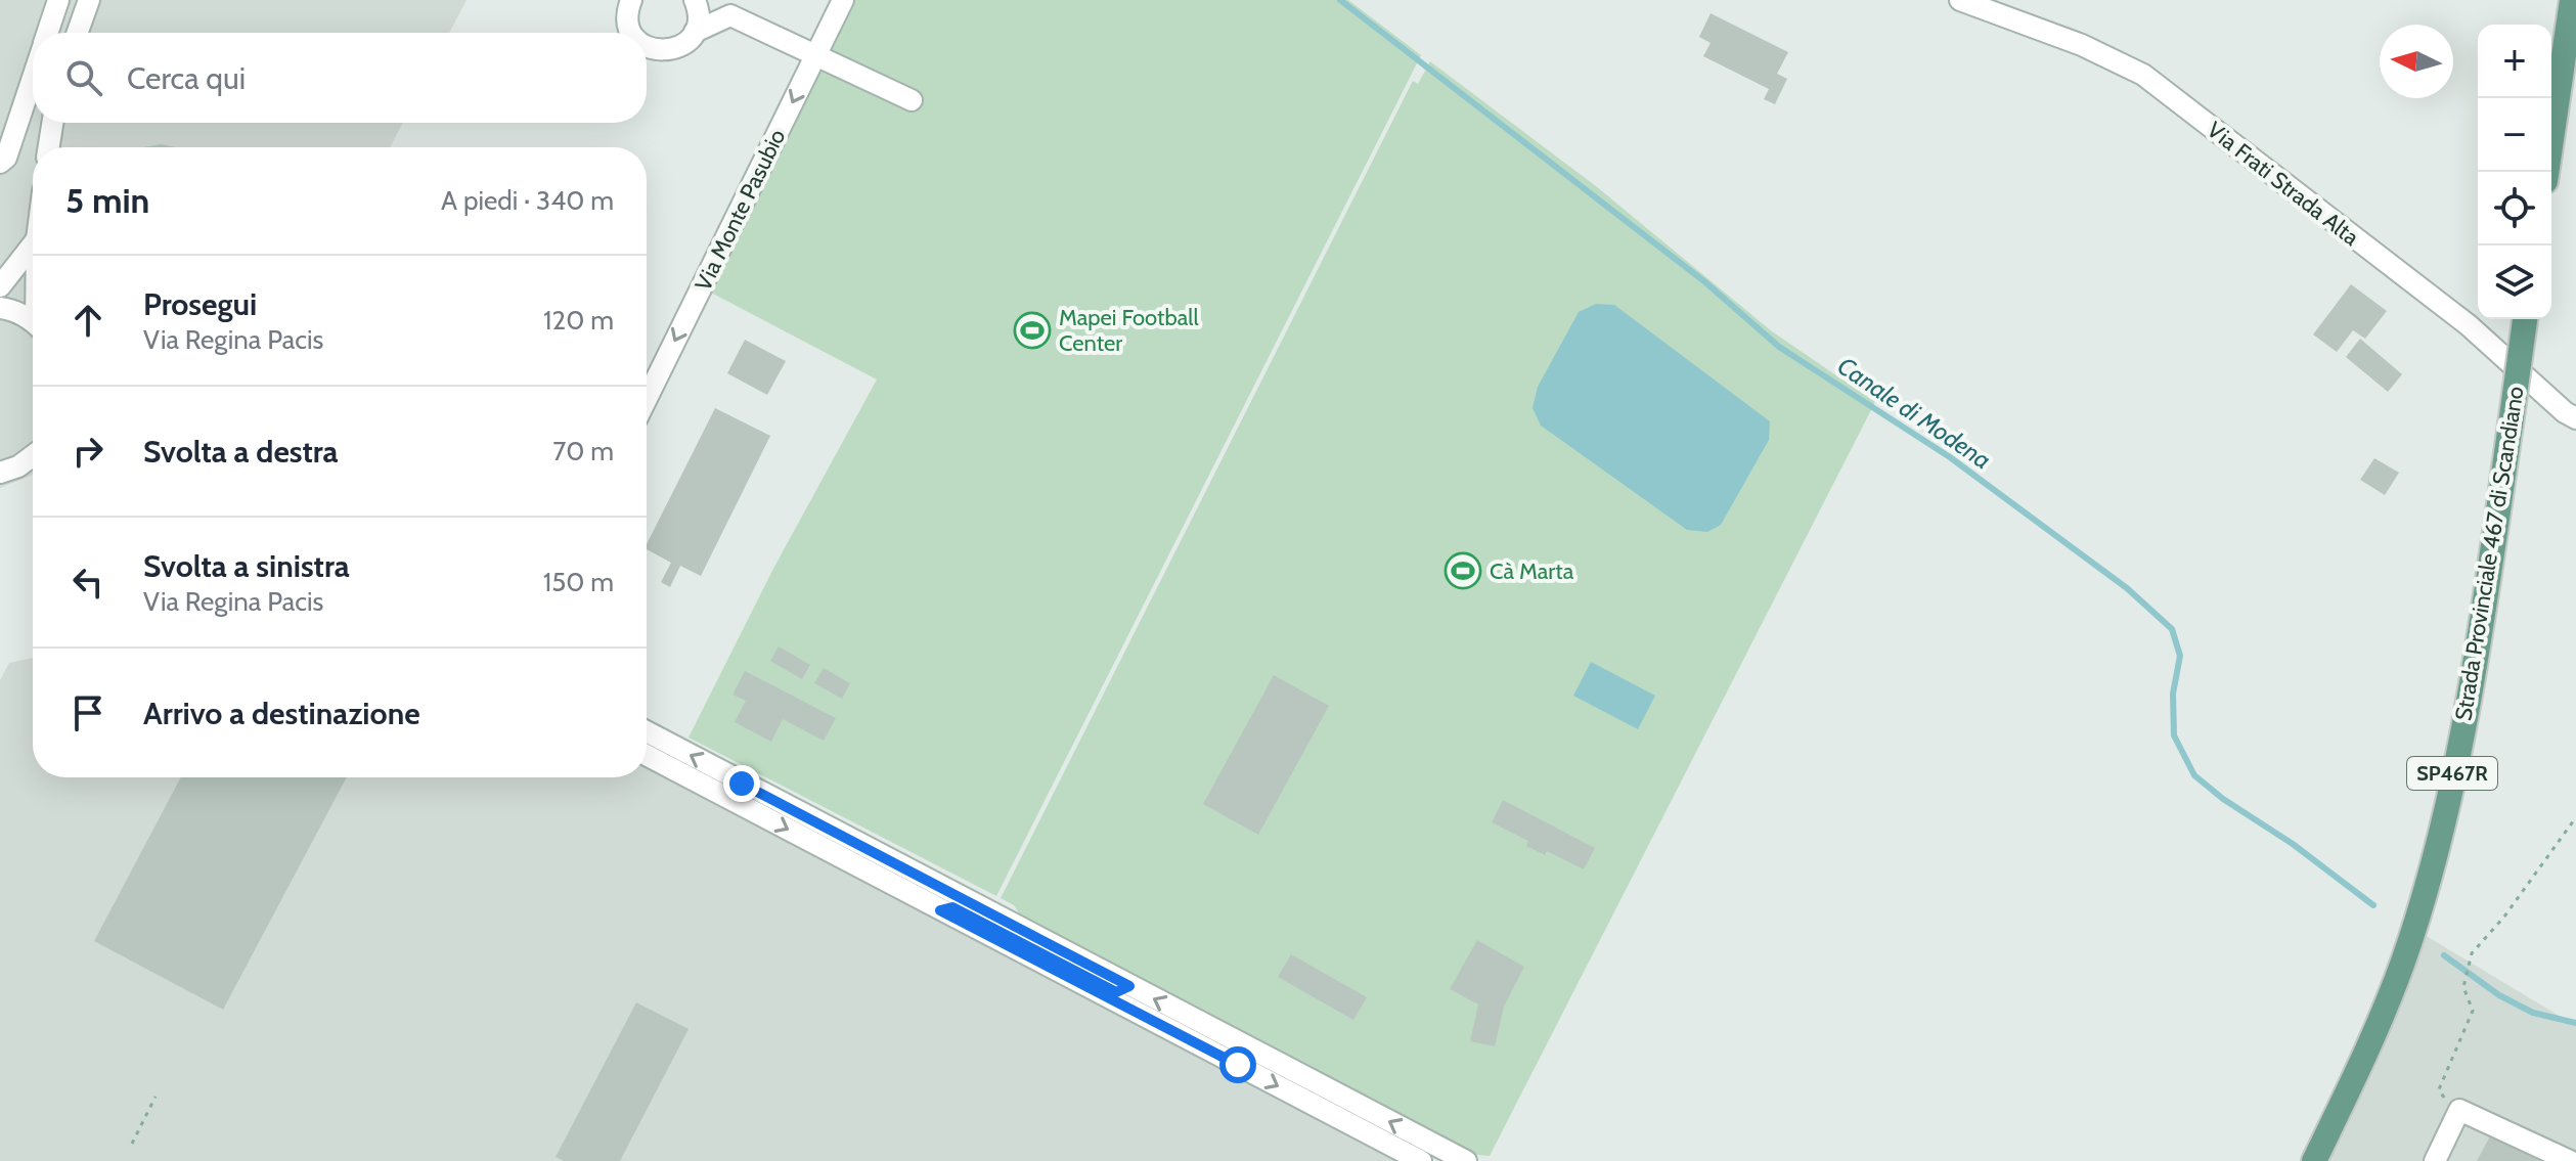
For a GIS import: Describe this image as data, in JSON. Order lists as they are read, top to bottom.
{
  "streets": {
    "main road": ["Strada Provinciale 467 di Scandiano", "SP467R"],
    "street": ["Via Frati Strada Alta", "Via Monte Pasubio"]
  },
  "one_way": ["Via Monte Pasubio"],
  "water": ["Canale di Modena"],
  "places": {
    "sports": ["Mapei Football Center", "Cà Marta"]
  },
  "north": "left",
  "page": {
    "map_buttons": ["+", "−"],
    "search": "Cerca qui",
    "heading": ["5 min", "A piedi · 340 m"],
    "list": [
      ["Prosegui", "Via Regina Pacis", "120 m"],
      ["Svolta a destra", "70 m"],
      ["Svolta a sinistra", "Via Regina Pacis", "150 m"],
      "Arrivo a destinazione"
    ]
  }
}
